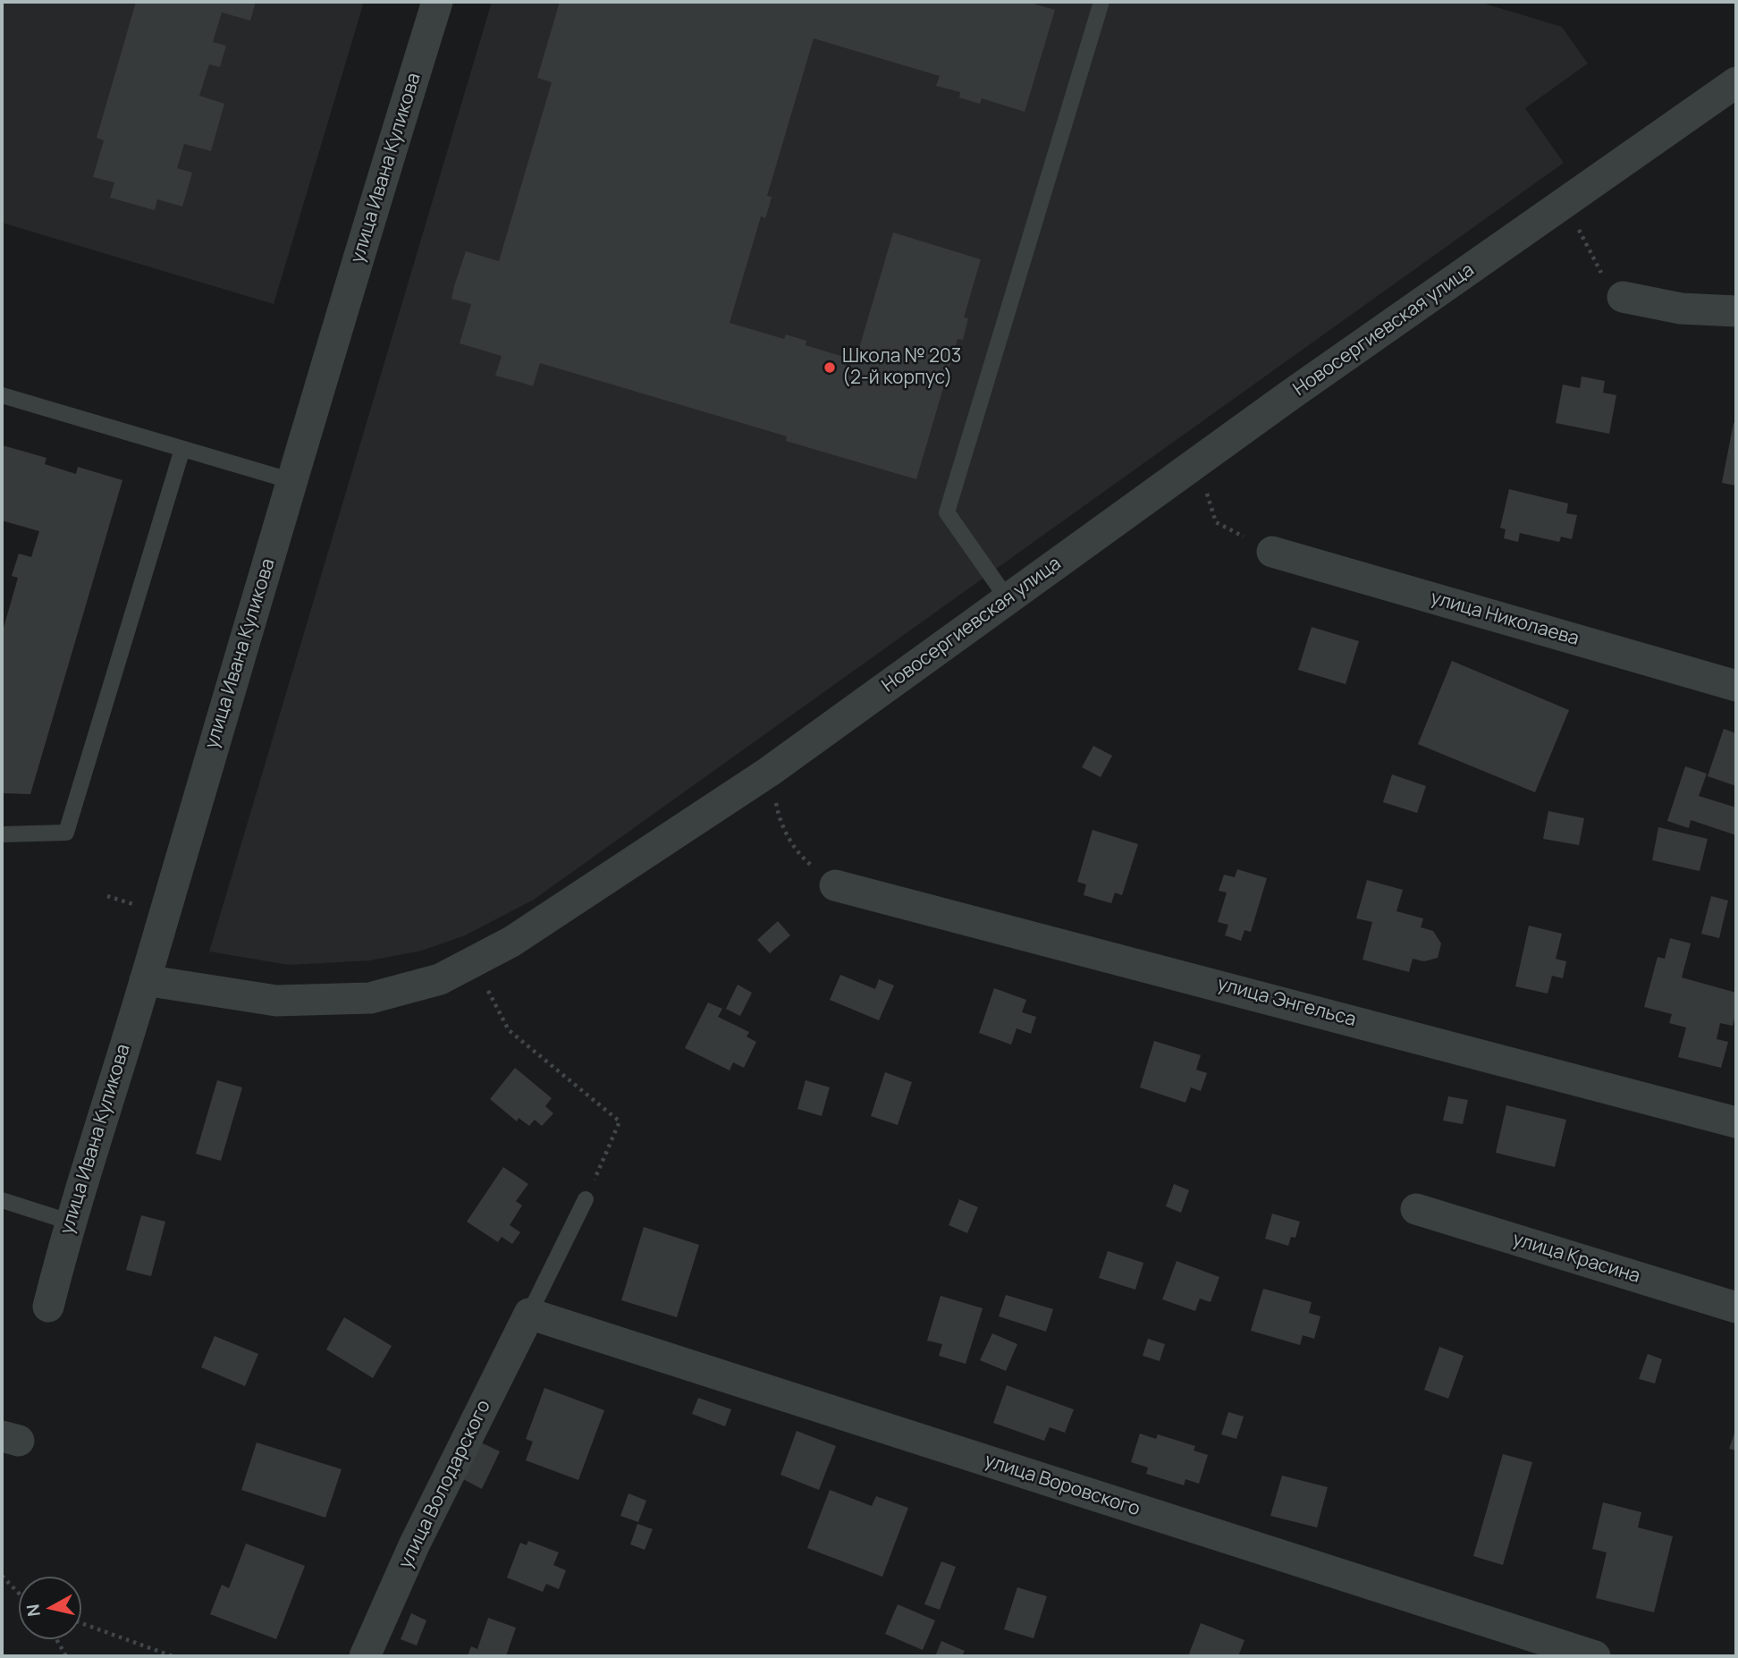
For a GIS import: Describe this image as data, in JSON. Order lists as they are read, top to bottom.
{
  "streets": {
    "street": [
      "улица Ивана Куликова",
      "Новосергиевская улица",
      "улица Николаева",
      "улица Энгельса",
      "улица Красина",
      "улица Володарского",
      "улица Воровского"
    ]
  },
  "crossings": [
    ["улица Ивана Куликова", "Новосергиевская улица"],
    ["улица Володарского", "улица Воровского"]
  ],
  "places": ["Школа № 203 (2-й корпус)"],
  "north": "left"
}
